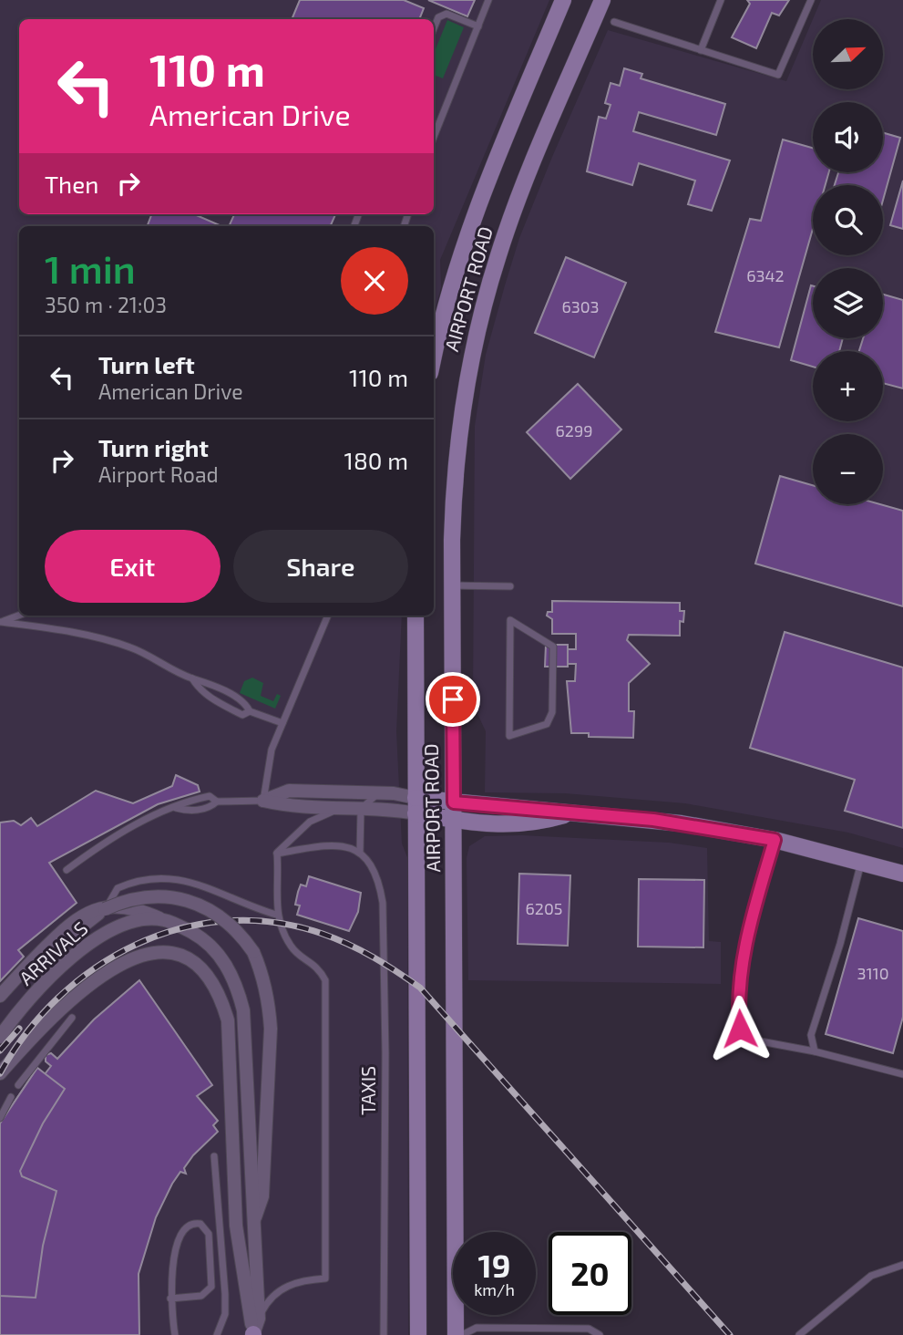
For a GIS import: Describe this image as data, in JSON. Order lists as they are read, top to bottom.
{
  "streets": {
    "main road": ["AIRPORT ROAD"],
    "street": ["ARRIVALS"],
    "lane": ["TAXIS"]
  },
  "house_numbers": [
    "6342",
    "6303",
    "6299",
    "6205",
    "3110"
  ],
  "north": "top right",
  "page": {
    "map_buttons": ["+", "−"],
    "turn": ["110 m", "American Drive"],
    "then": "Then",
    "heading": ["1 min", "350 m · 21:03"],
    "list": [
      {
        "name": "Turn left",
        "note": "American Drive",
        "value": "110 m"
      },
      {
        "name": "Turn right",
        "note": "Airport Road",
        "value": "180 m"
      }
    ],
    "buttons": ["Exit", "Share"],
    "speed": "19 km/h",
    "limit": "20"
  }
}
